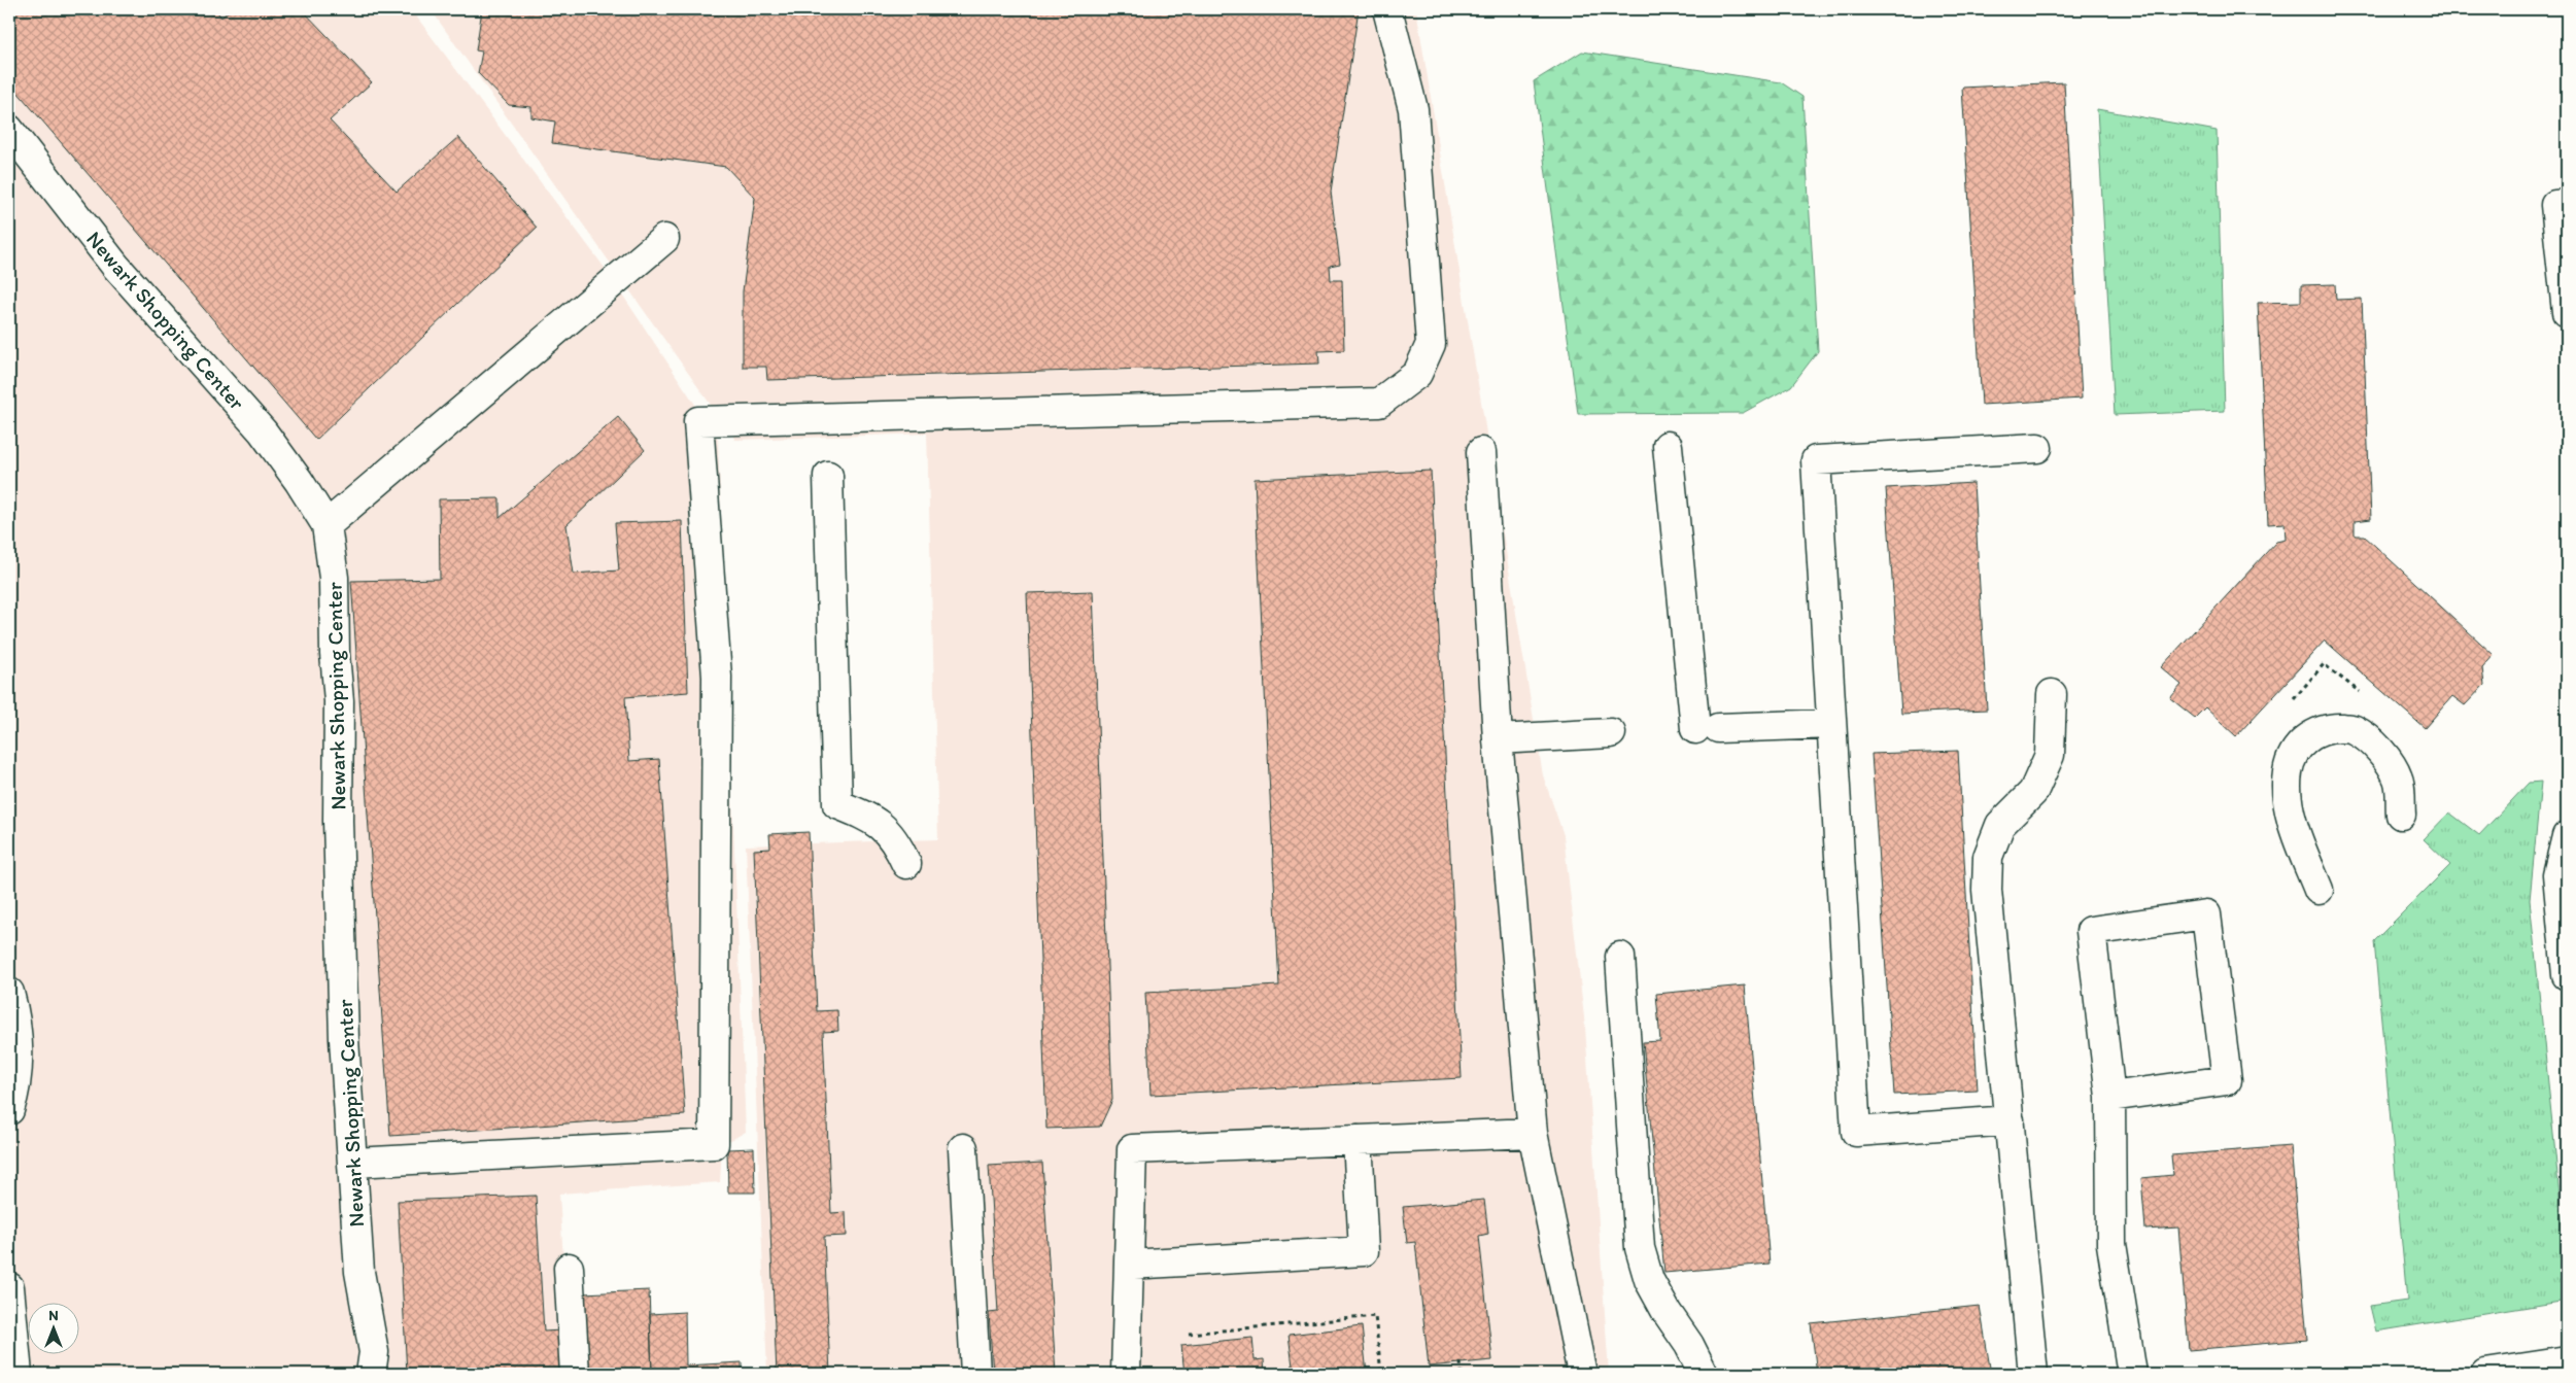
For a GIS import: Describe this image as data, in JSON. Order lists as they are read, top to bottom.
{
  "streets": {
    "main road": ["Newark Shopping Center"]
  },
  "north": "top"
}
